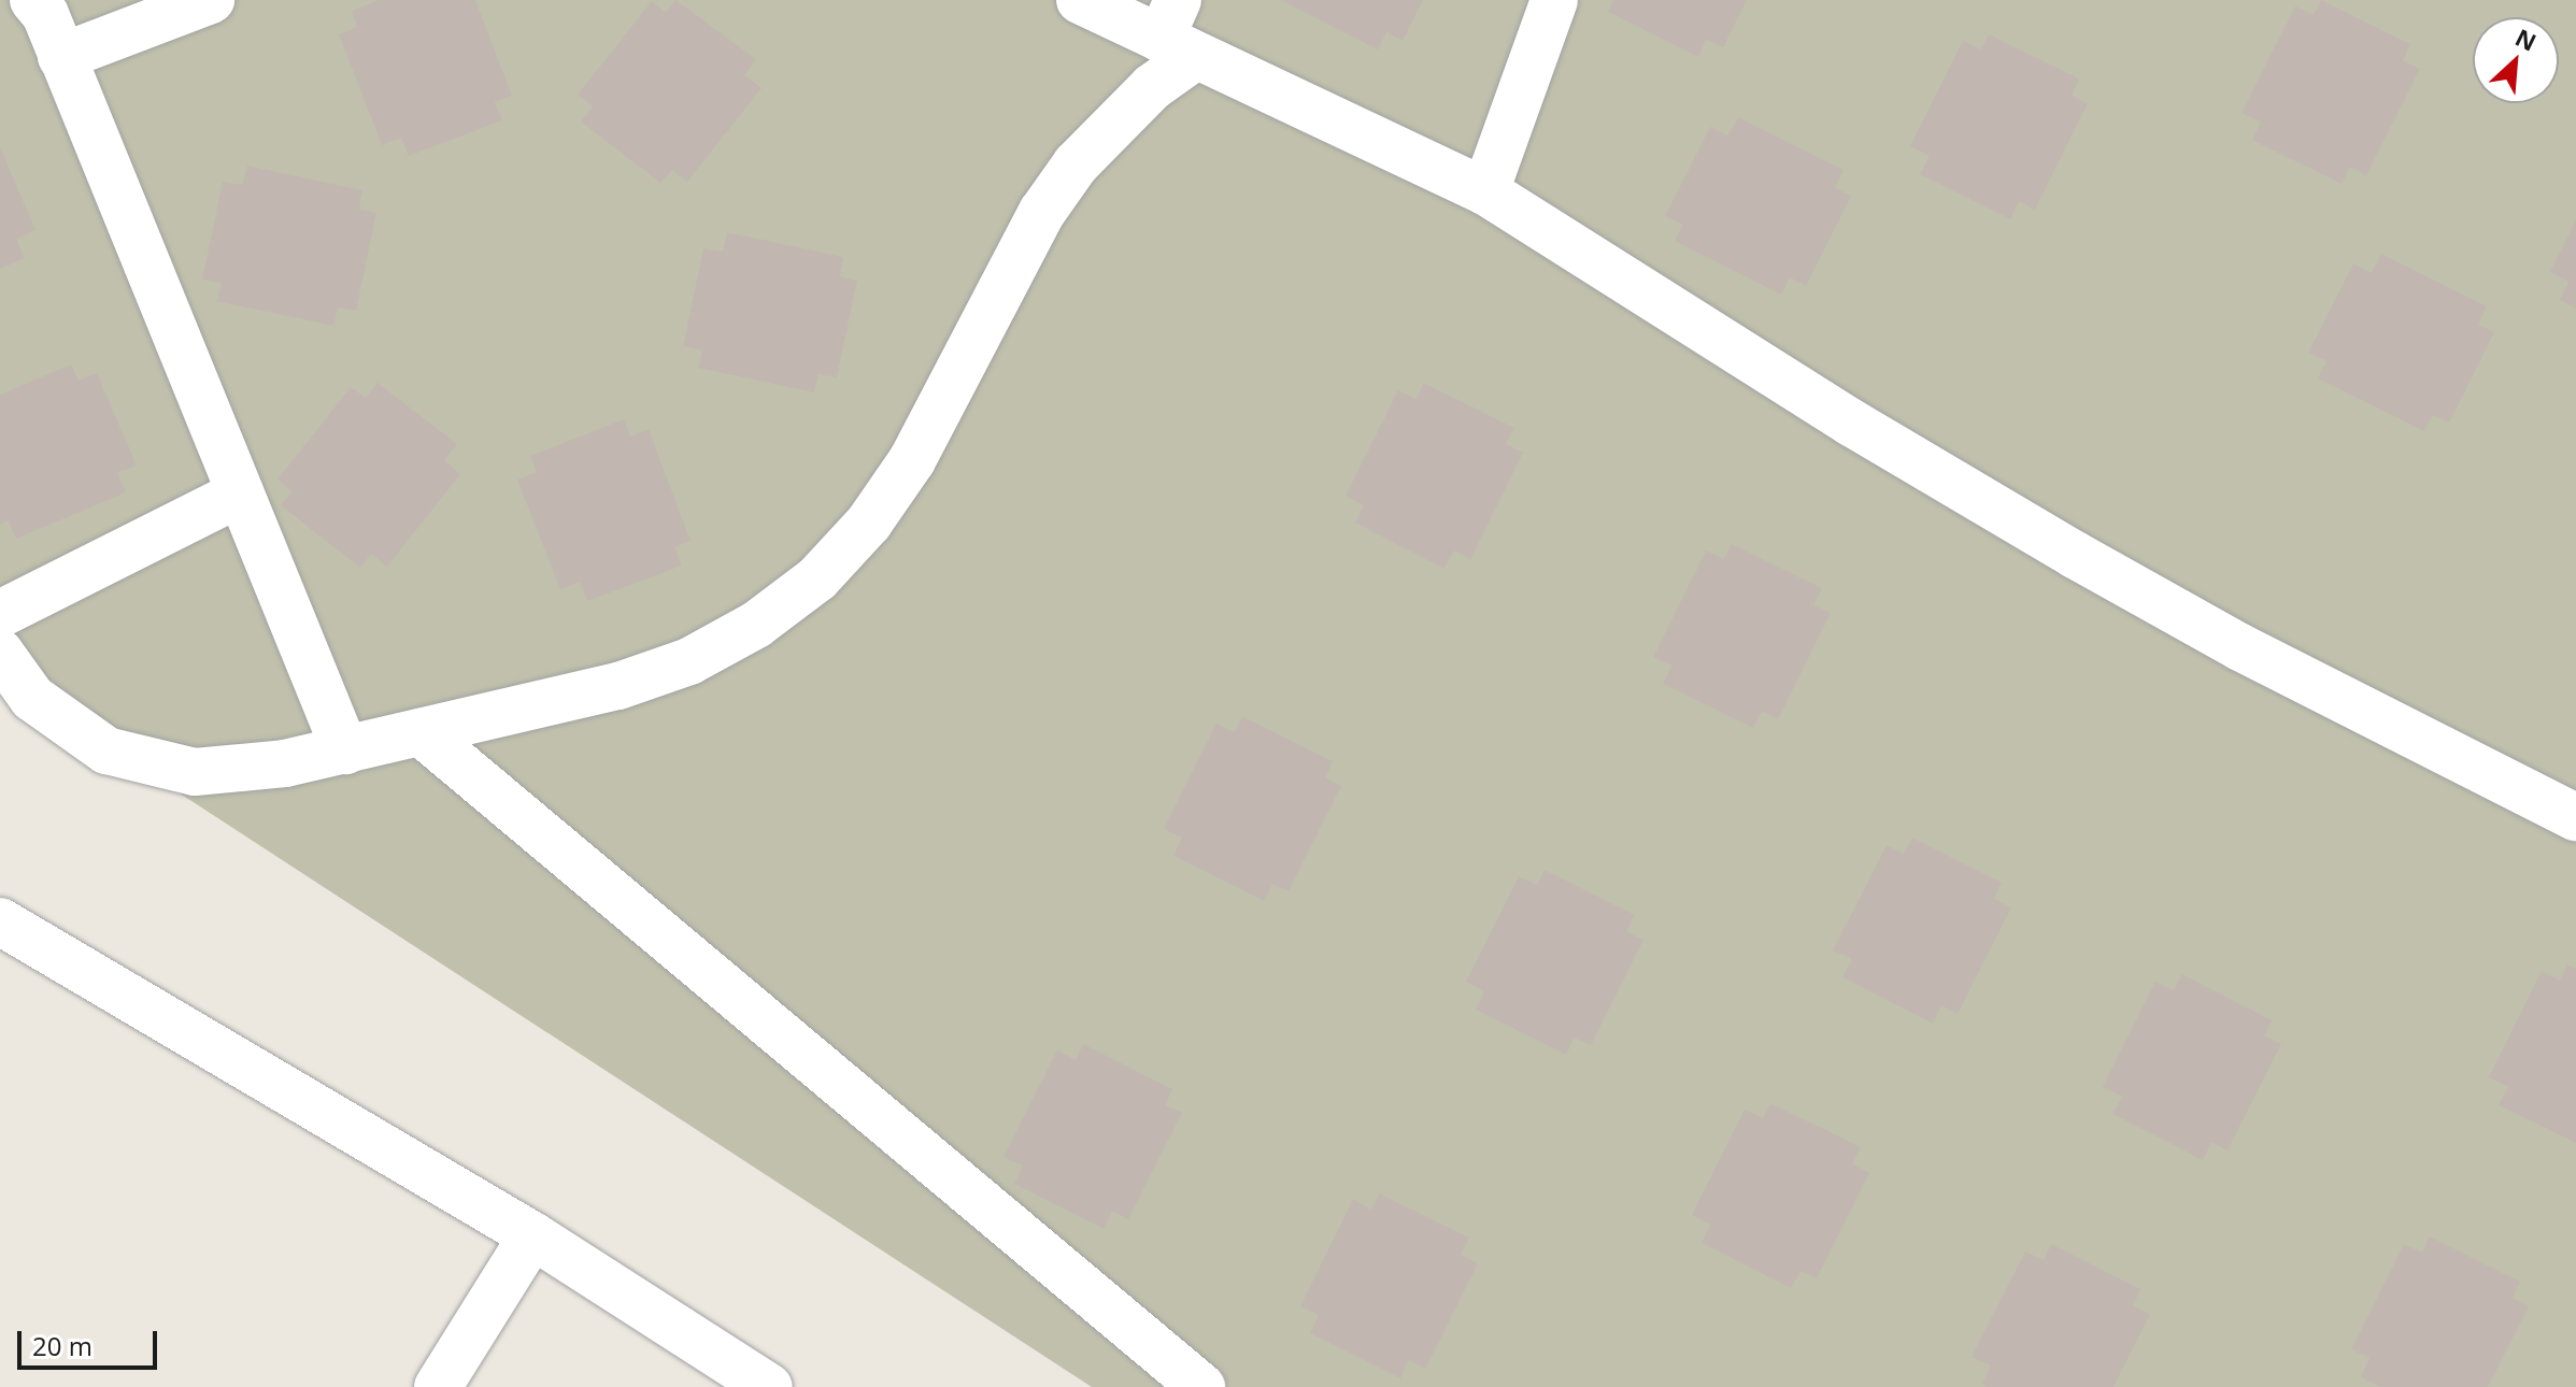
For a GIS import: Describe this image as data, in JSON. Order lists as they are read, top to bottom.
{
  "scale_bar": "20 m",
  "north": "top right"
}
